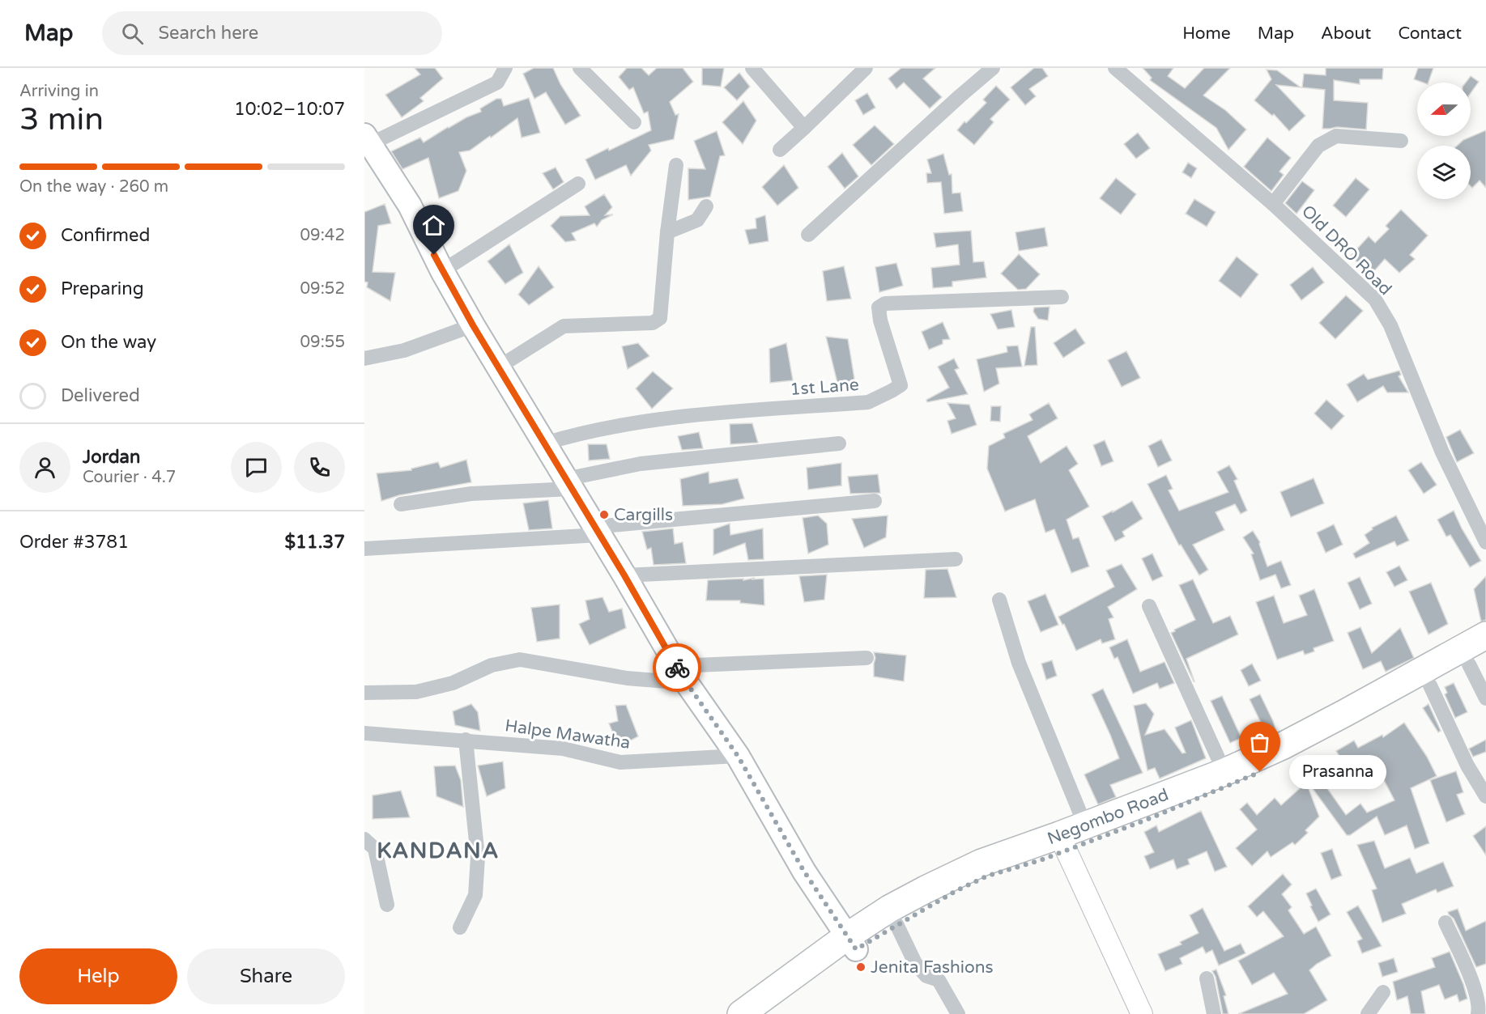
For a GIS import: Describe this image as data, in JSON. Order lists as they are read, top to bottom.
{
  "streets": {
    "highway": ["Negombo Road"],
    "street": ["Old DRO Road", "1st Lane", "Halpe Mawatha"]
  },
  "districts": ["KANDANA"],
  "places": ["Cargills", "Prasanna", "Jenita Fashions"],
  "north": "left",
  "page": {
    "header": "Map",
    "search": "Search here",
    "nav": [
      "Home",
      "Map",
      "About",
      "Contact"
    ],
    "heading": ["3 min", "Arriving in", "10:02–10:07"],
    "panel": [
      "Jordan",
      "Courier · 4.7",
      "Order #3781",
      "$11.37"
    ],
    "bar": "On the way · 260 m",
    "list": [
      ["Confirmed", "09:42"],
      ["Preparing", "09:52"],
      ["On the way", "09:55"],
      "Delivered"
    ],
    "bubble": "Prasanna",
    "buttons": ["Help", "Share"]
  }
}
